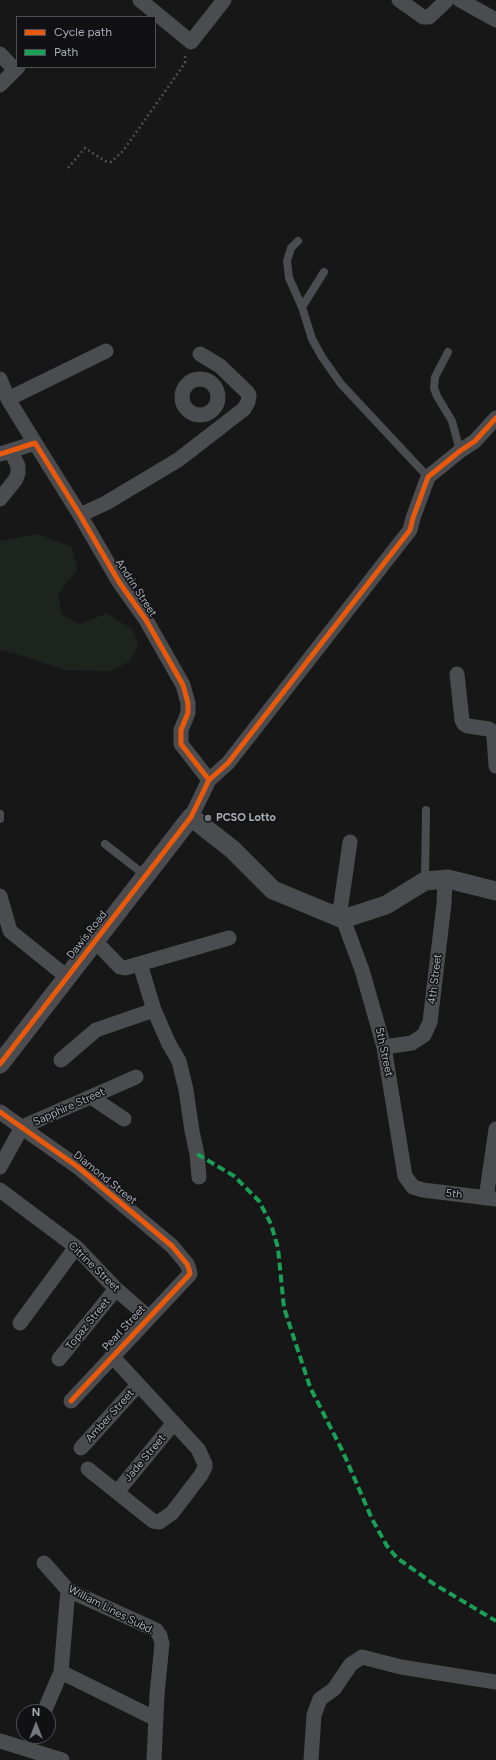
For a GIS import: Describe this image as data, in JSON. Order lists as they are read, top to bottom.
{
  "streets": {
    "street": [
      "Andrin Street",
      "Dawis Road",
      "4th Street",
      "5th Street",
      "Sapphire Street",
      "Diamond Street",
      "5th",
      "Citrine Street",
      "Topaz Street",
      "Pearl Street",
      "Amber Street",
      "Jade Street",
      "William Lines Subd."
    ]
  },
  "crossings": [
    ["4th Street", "5th Street"],
    ["5th Street", "5th"],
    ["Sapphire Street", "Diamond Street"],
    ["Diamond Street", "Pearl Street"],
    ["Citrine Street", "Topaz Street"],
    ["Citrine Street", "Pearl Street"]
  ],
  "places": ["PCSO Lotto"],
  "legend": ["Cycle path", "Path"],
  "north": "top"
}
